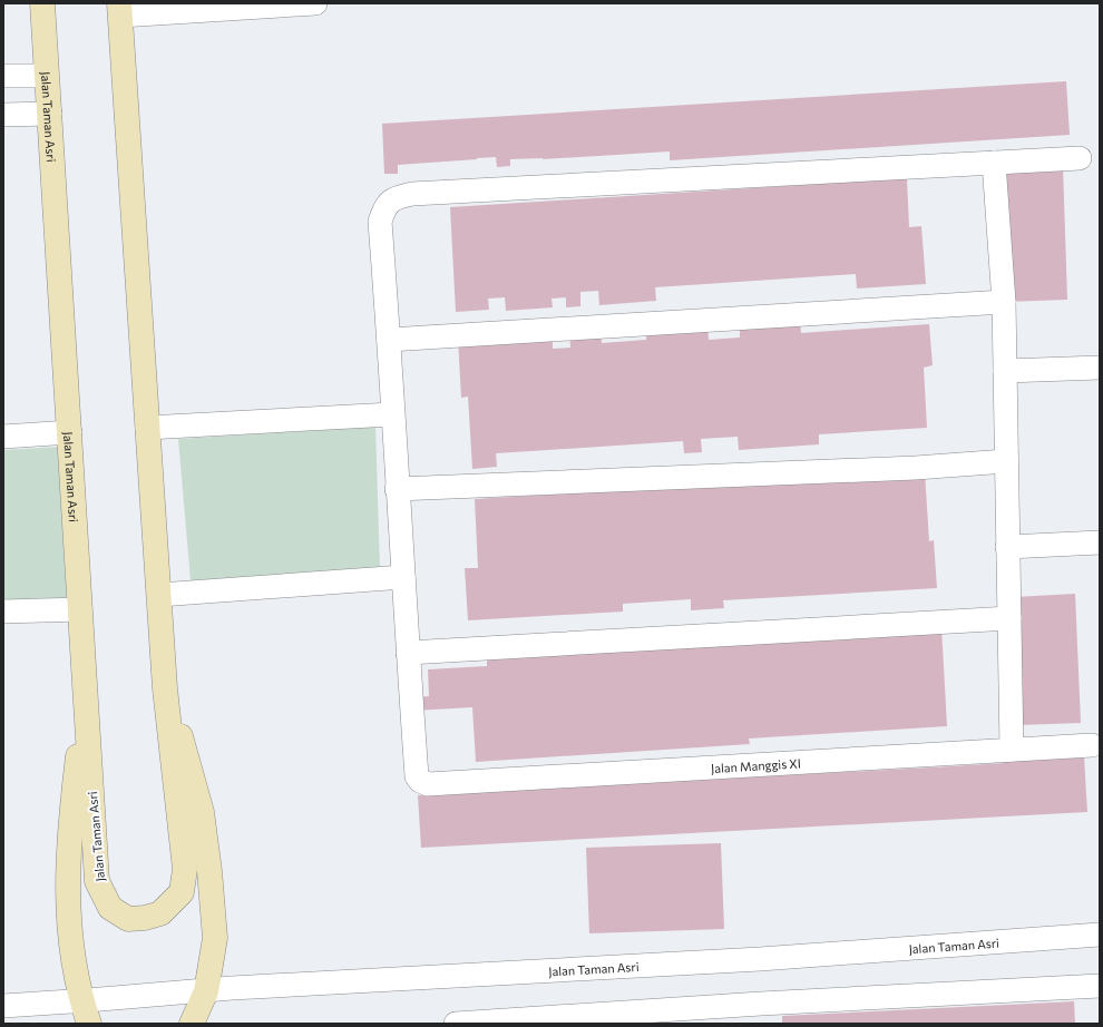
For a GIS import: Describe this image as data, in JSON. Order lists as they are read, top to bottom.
{
  "streets": {
    "main road": ["Jalan Taman Asri"],
    "street": ["Jalan Manggis XI"]
  }
}
